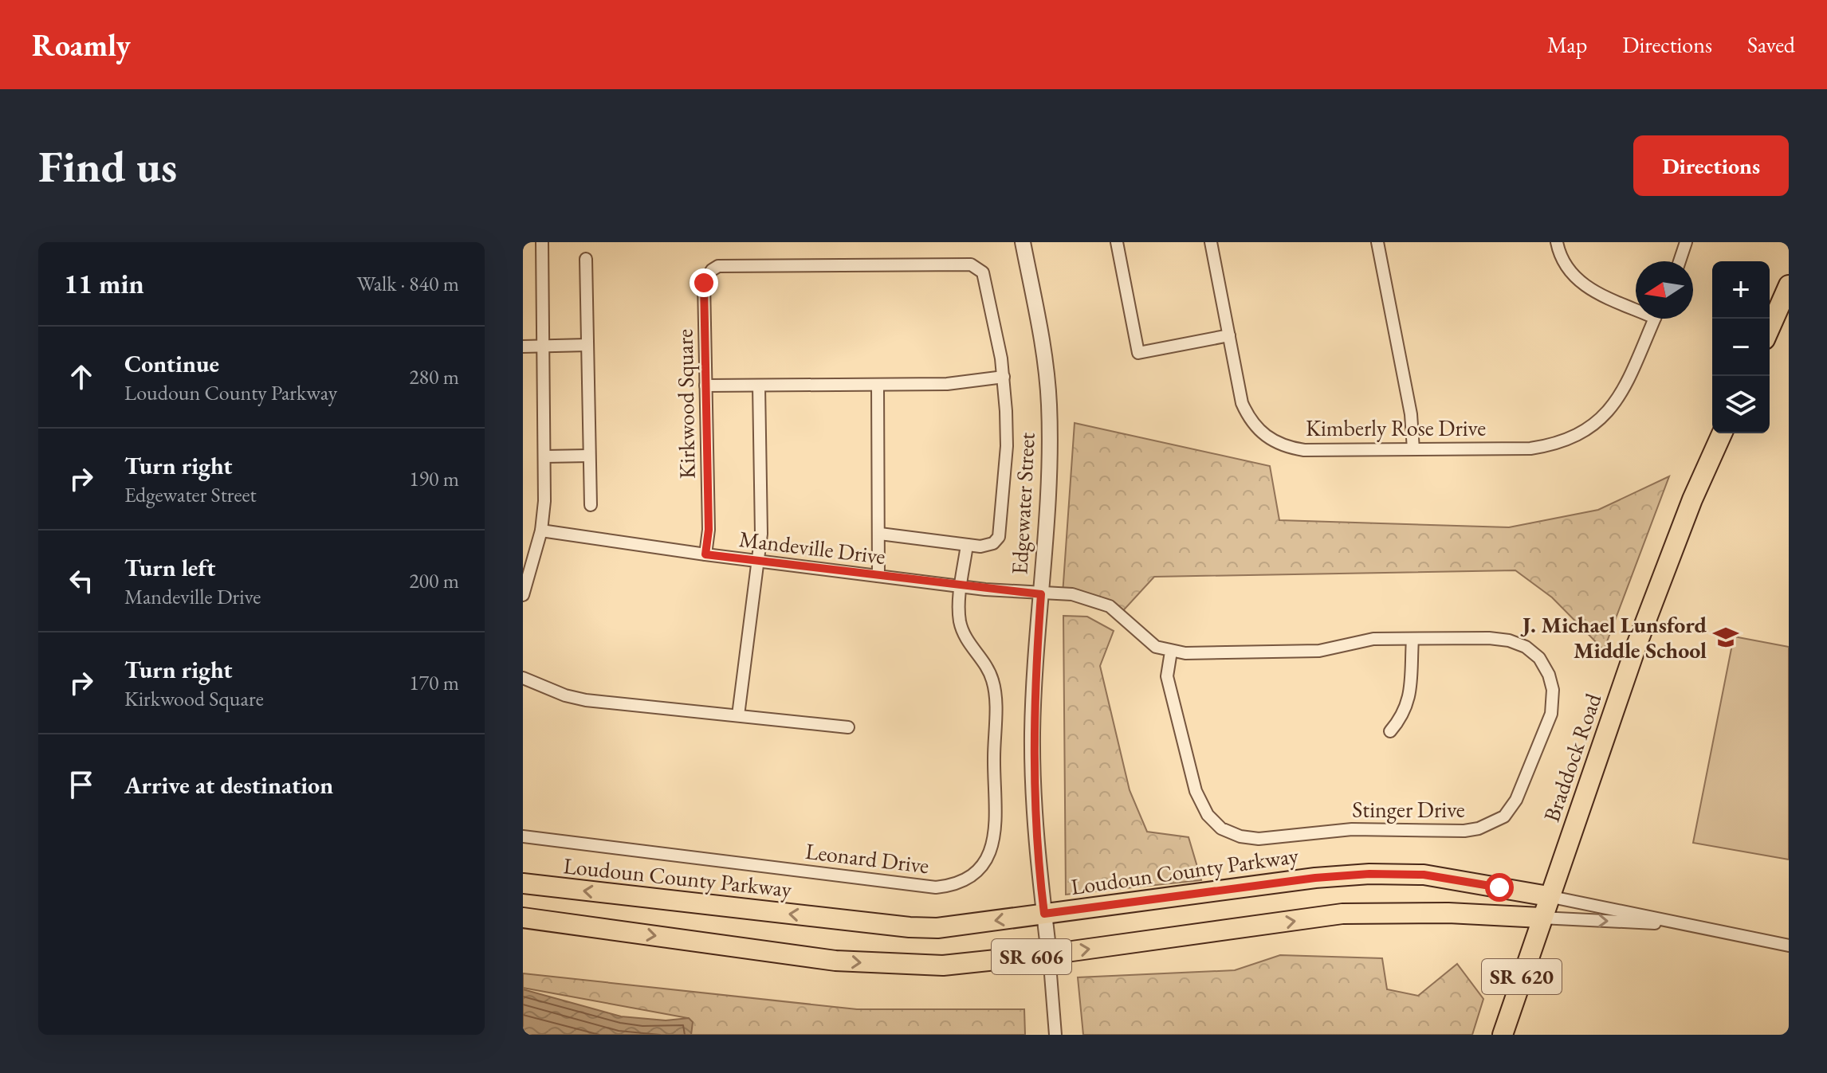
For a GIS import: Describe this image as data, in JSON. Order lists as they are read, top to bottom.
{
  "streets": {
    "main road": [
      "Braddock Road",
      "Loudoun County Parkway",
      "SR 606",
      "SR 620"
    ],
    "street": [
      "Kirkwood Square",
      "Kimberly Rose Drive",
      "Edgewater Street",
      "Mandeville Drive",
      "Stinger Drive",
      "Leonard Drive"
    ]
  },
  "crossings": [
    ["Kirkwood Square", "Mandeville Drive"],
    ["Kirkwood Square", "Leonard Drive"],
    ["Edgewater Street", "Mandeville Drive"],
    ["Edgewater Street", "Stinger Drive"],
    ["Edgewater Street", "Loudoun County Parkway"],
    ["Edgewater Street", "SR 606"],
    ["Mandeville Drive", "Stinger Drive"],
    ["Mandeville Drive", "Leonard Drive"],
    ["Braddock Road", "Loudoun County Parkway"],
    ["Braddock Road", "SR 606"]
  ],
  "places": {
    "school or university": ["J. Michael Lunsford Middle School"]
  },
  "north": "left",
  "page": {
    "header": "Roamly",
    "nav": ["Map", "Directions", "Saved"],
    "buttons": "Directions",
    "title": "Find us",
    "heading": ["11 min", "Walk · 840 m"],
    "map_buttons": ["+", "−"],
    "list": [
      ["Continue", "Loudoun County Parkway", "280 m"],
      ["Turn right", "Edgewater Street", "190 m"],
      ["Turn left", "Mandeville Drive", "200 m"],
      ["Turn right", "Kirkwood Square", "170 m"],
      "Arrive at destination"
    ]
  }
}
